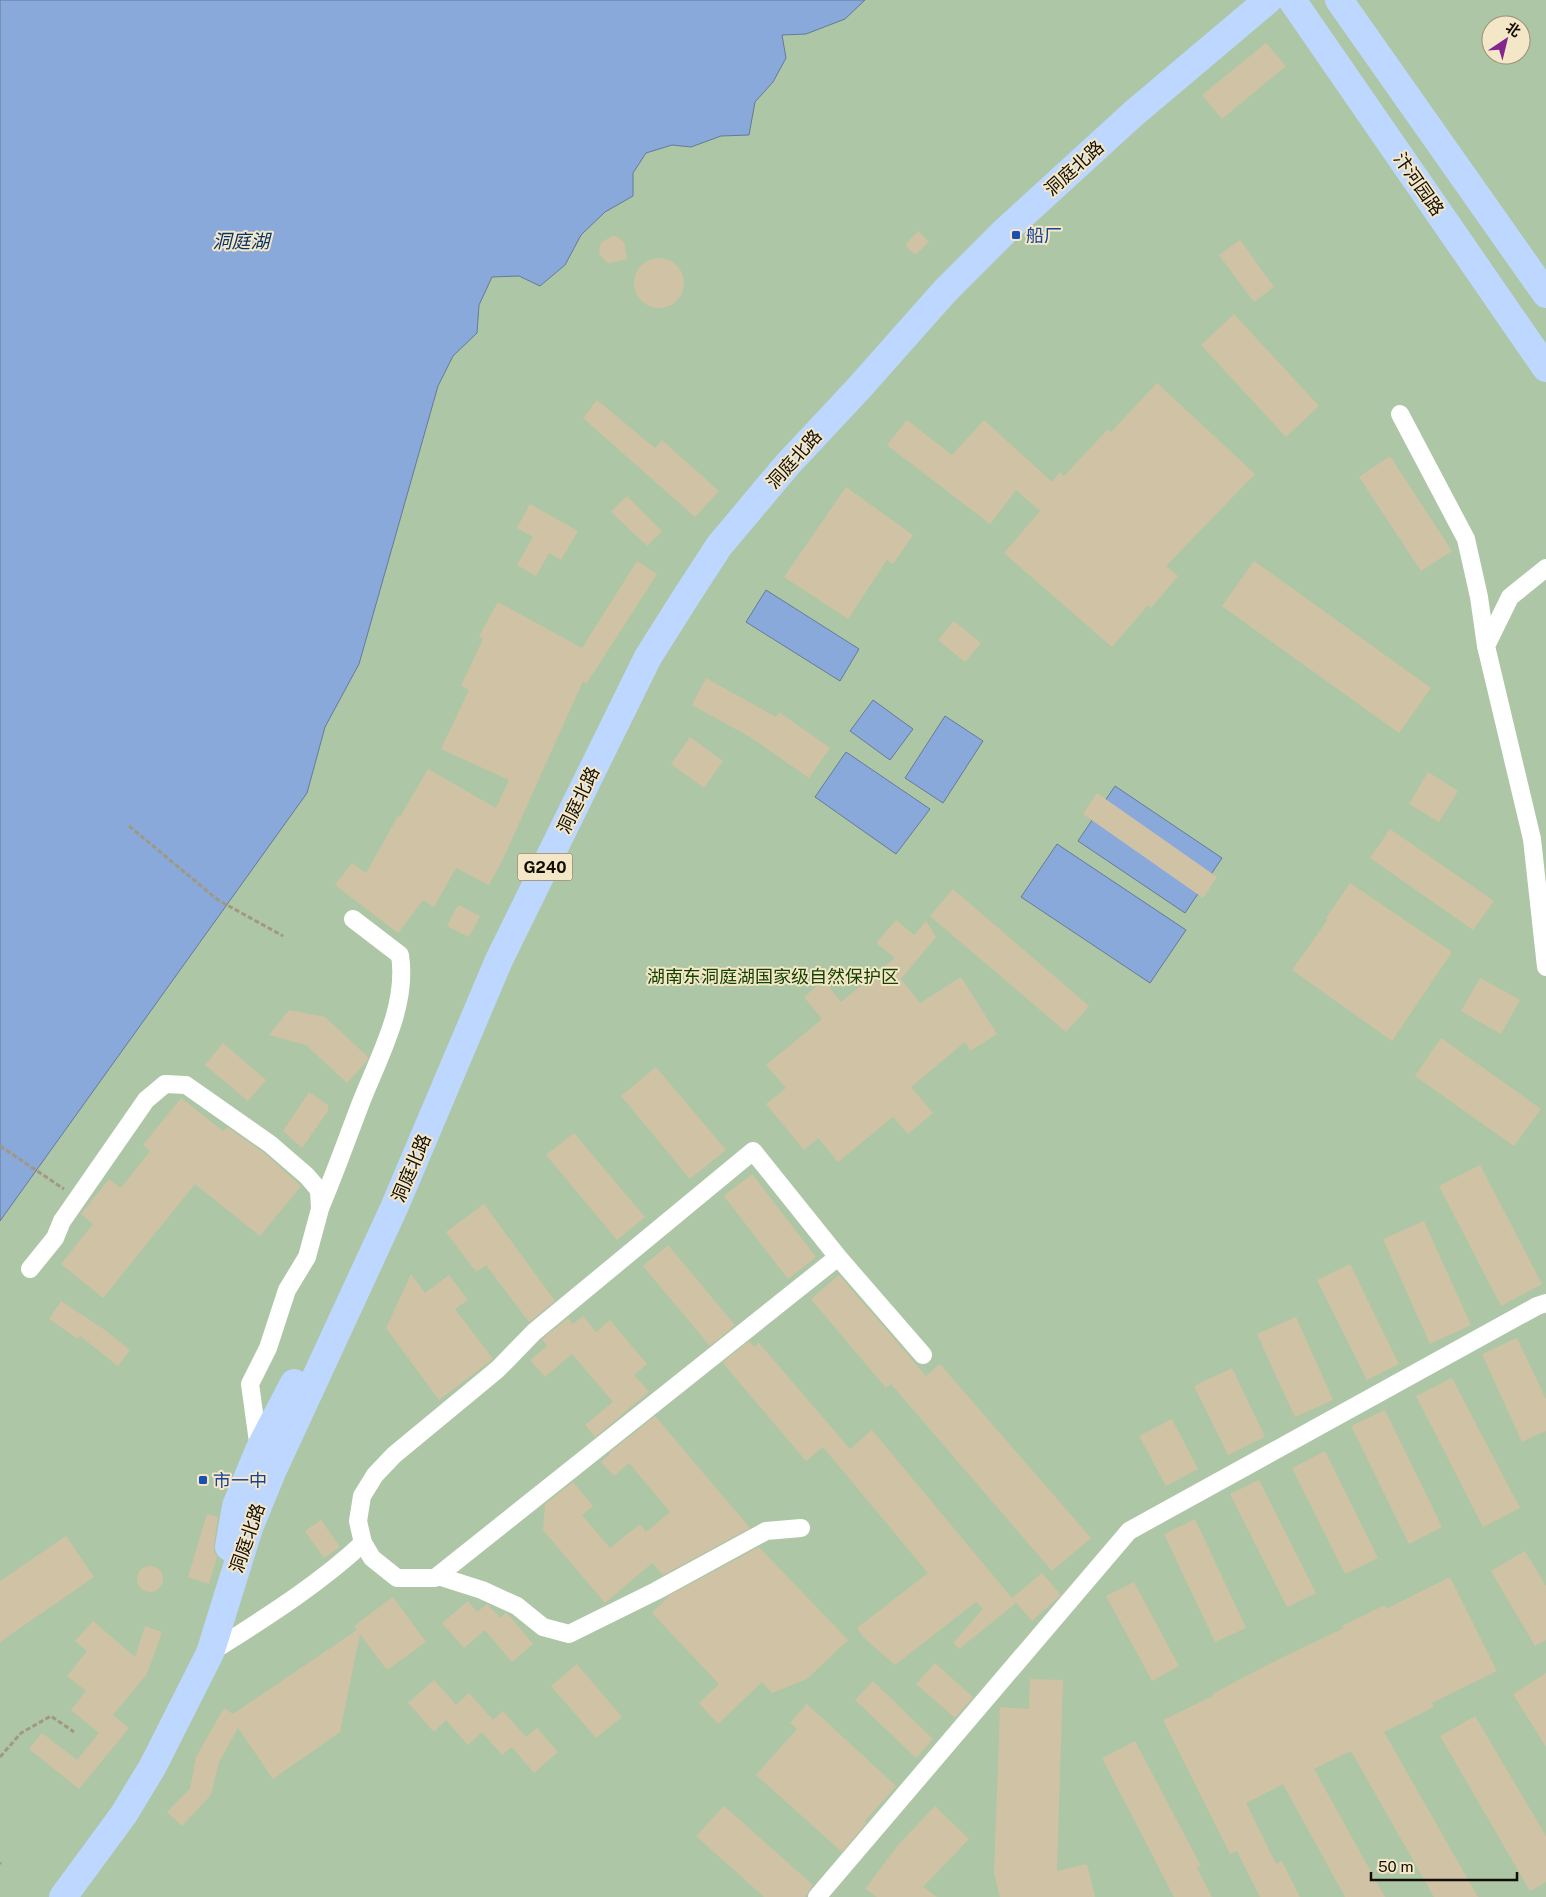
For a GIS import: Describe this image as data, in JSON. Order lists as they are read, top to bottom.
{
  "streets": {
    "main road": ["洞庭北路", "汴河园路", "G240"]
  },
  "water": ["洞庭湖"],
  "parks": ["湖南东洞庭湖国家级自然保护区"],
  "places": {
    "transit": ["船厂", "市一中"]
  },
  "scale_bar": "50 m",
  "north": "top right"
}
